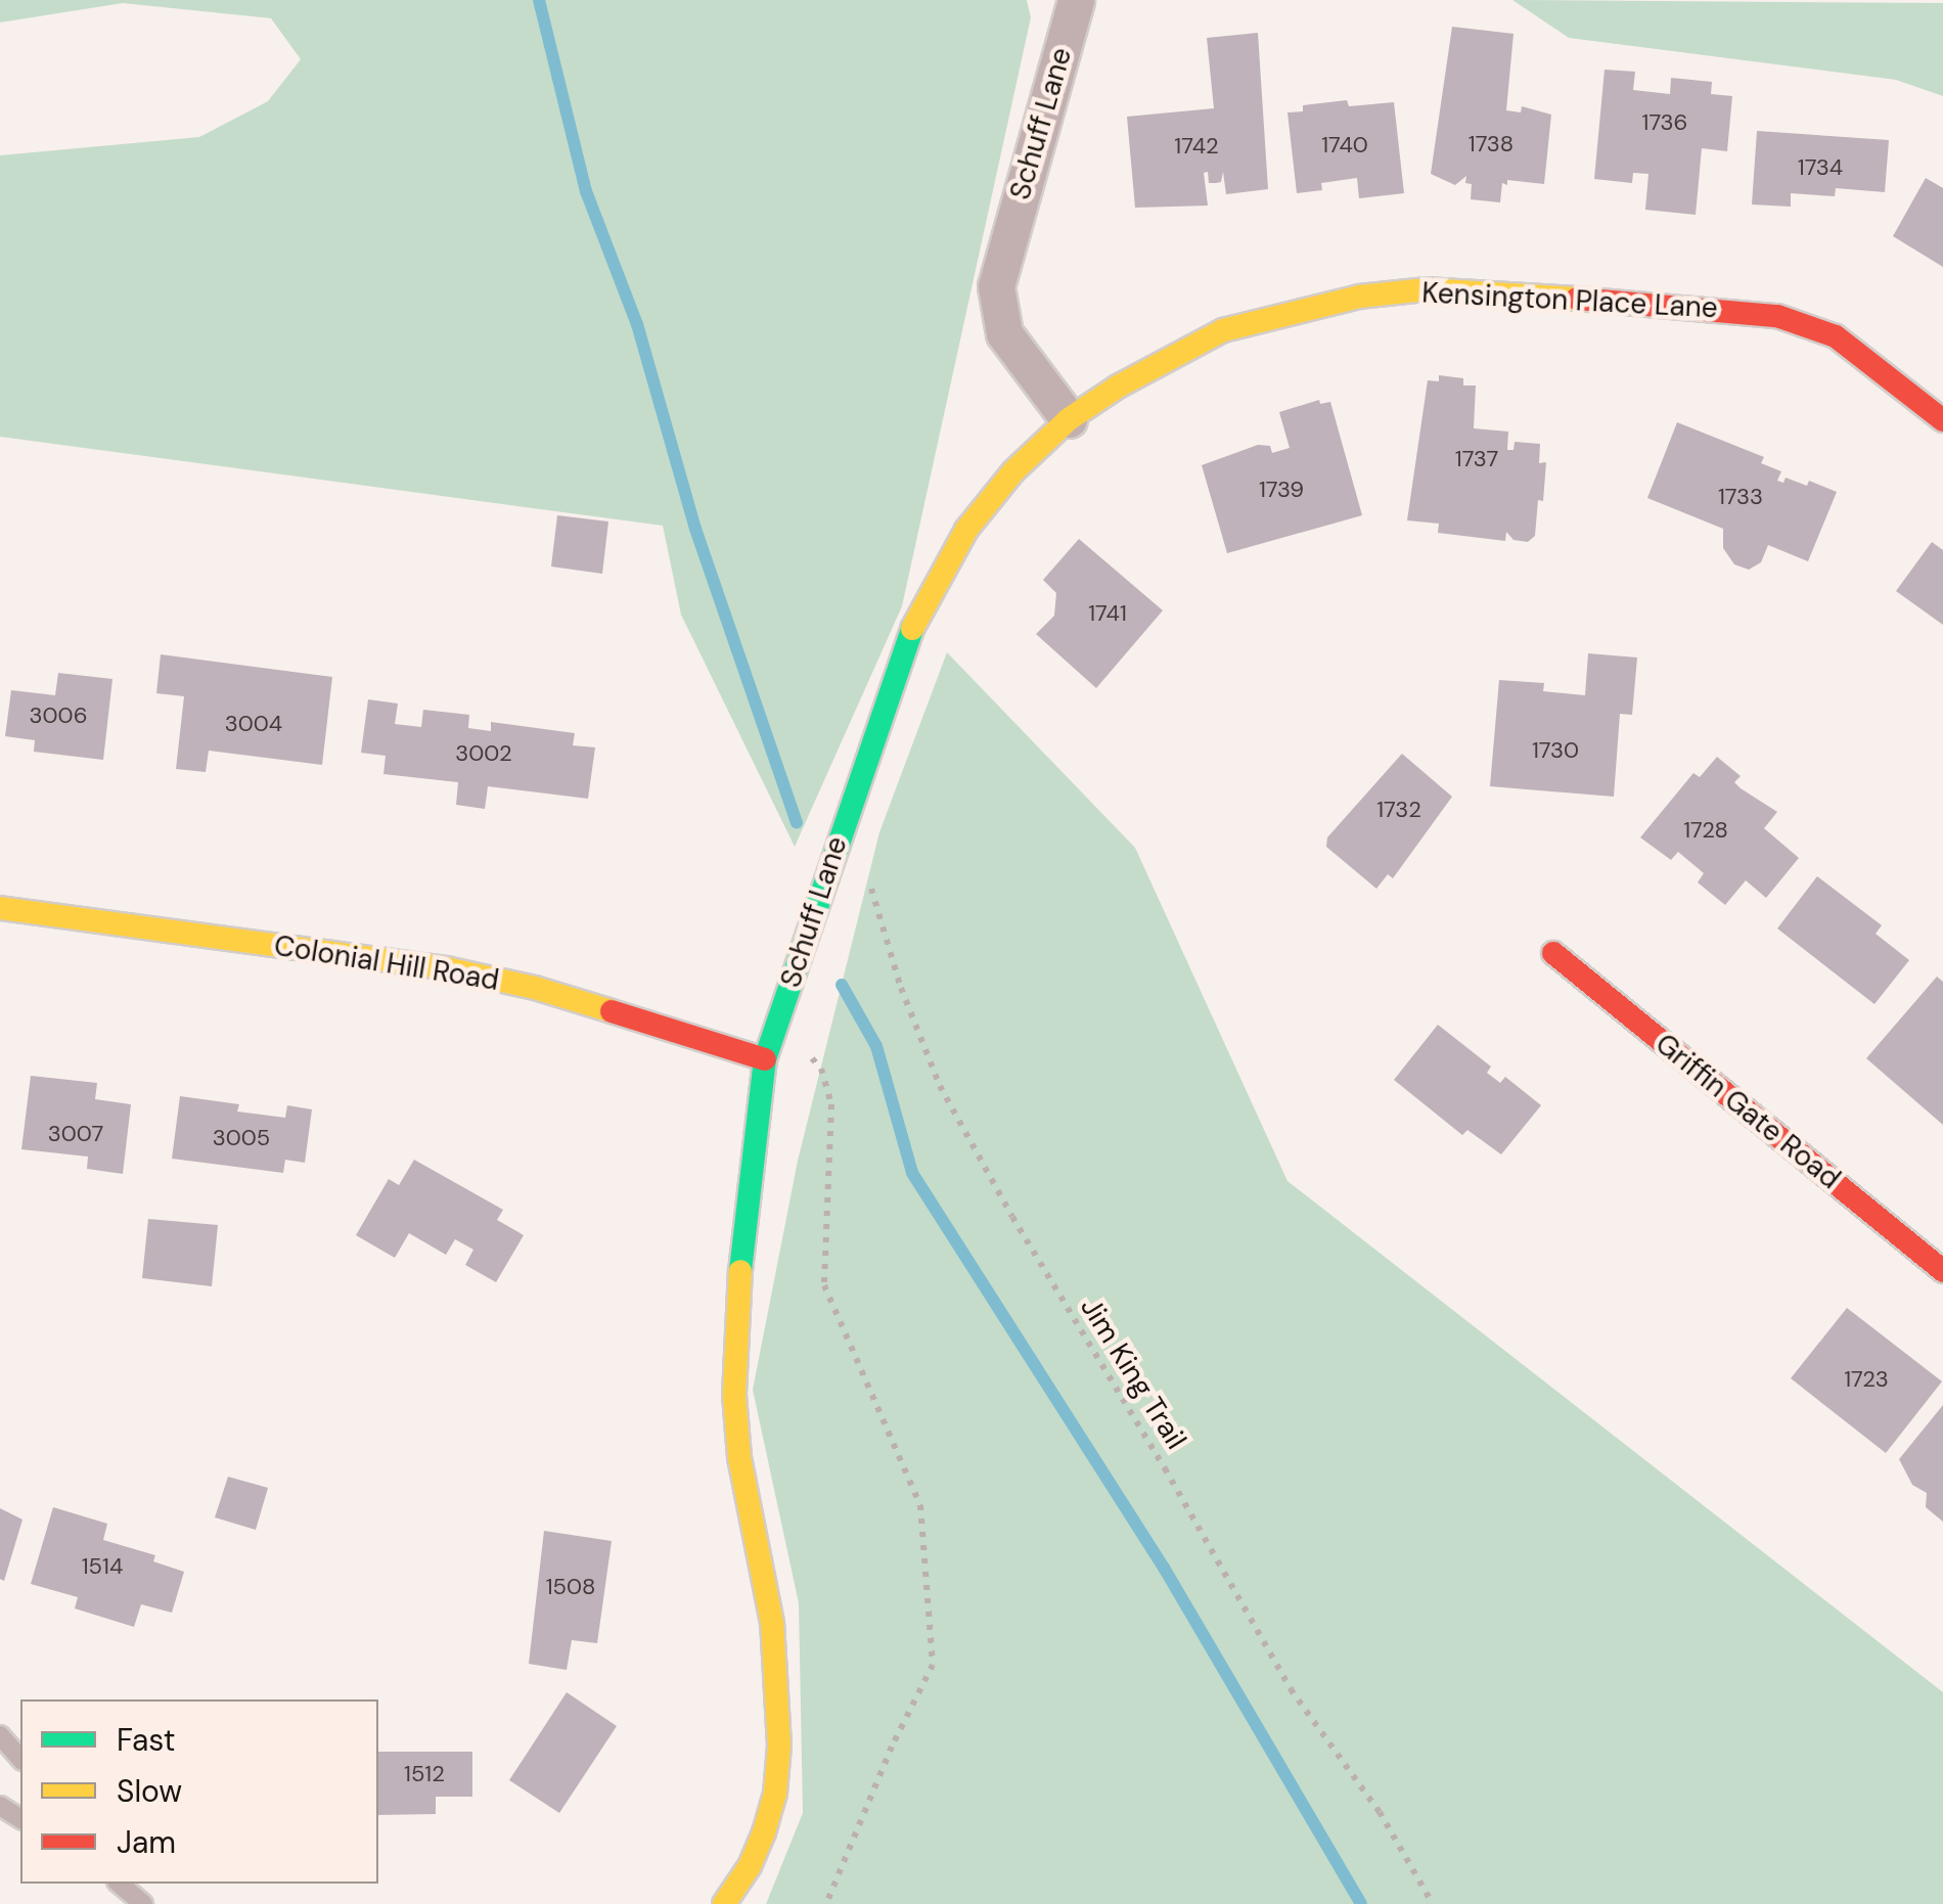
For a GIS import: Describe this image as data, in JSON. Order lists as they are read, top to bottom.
{
  "streets": {
    "street": [
      "Schuff Lane",
      "Kensington Place Lane",
      "Colonial Hill Road",
      "Griffin Gate Road"
    ],
    "path": ["Jim King Trail"]
  },
  "crossings": [
    ["Schuff Lane", "Kensington Place Lane"],
    ["Schuff Lane", "Colonial Hill Road"],
    ["Schuff Lane", "Jim King Trail"]
  ],
  "house_numbers": [
    "1736",
    "1738",
    "1740",
    "1742",
    "1734",
    "1737",
    "1739",
    "1733",
    "1741",
    "3006",
    "3004",
    "1730",
    "3002",
    "1732",
    "1728",
    "3007",
    "3005",
    "1723",
    "1514",
    "1508",
    "1512"
  ],
  "legend": ["Fast", "Slow", "Jam"]
}
